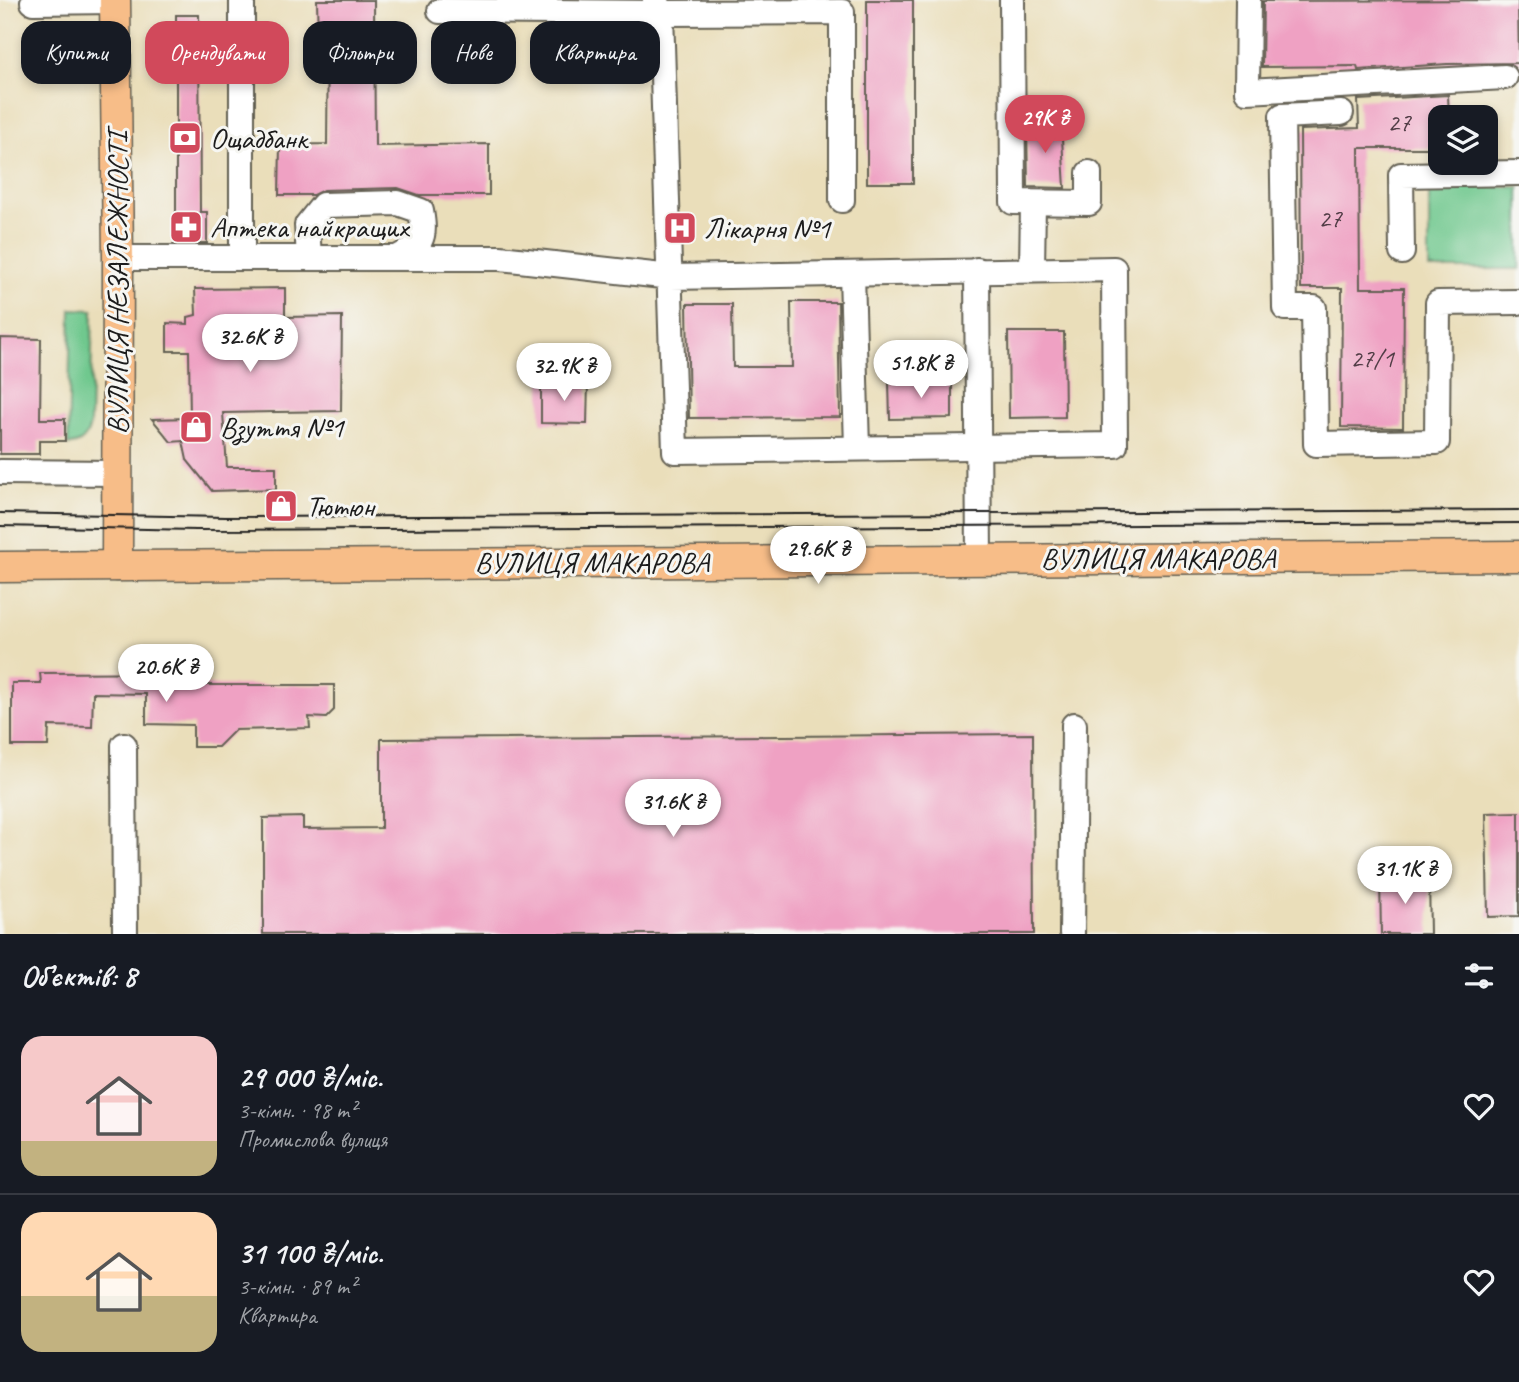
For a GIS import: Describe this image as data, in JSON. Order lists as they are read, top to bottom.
{
  "streets": {
    "main road": ["ВУЛИЦЯ НЕЗАЛЕЖНОСТІ", "ВУЛИЦЯ МАКАРОВА"]
  },
  "crossings": [
    ["ВУЛИЦЯ НЕЗАЛЕЖНОСТІ", "ВУЛИЦЯ МАКАРОВА"]
  ],
  "places": {
    "bank": ["Ощадбанк"],
    "pharmacy": ["Аптека найкращих"],
    "hospital": ["Лікарня №1"],
    "shop": ["Взуття №1", "Тютюн"]
  },
  "house_numbers": ["27", "27", "27/1"],
  "page": {
    "chip": [
      "Купити",
      "Орендувати",
      "Фільтри",
      "Нове",
      "Квартира"
    ],
    "price": [
      "29K ₴",
      "32.6K ₴",
      "51.8K ₴",
      "32.9K ₴",
      "29.6K ₴",
      "20.6K ₴",
      "31.6K ₴",
      "31.1K ₴"
    ],
    "heading": "Об’єктів: 8",
    "list": [
      {
        "name": "29 000 ₴/міс.",
        "note": "3-кімн. · 98 m² · Промислова вулиця"
      },
      {
        "name": "31 100 ₴/міс.",
        "note": "3-кімн. · 89 m² · Квартира"
      }
    ]
  }
}
